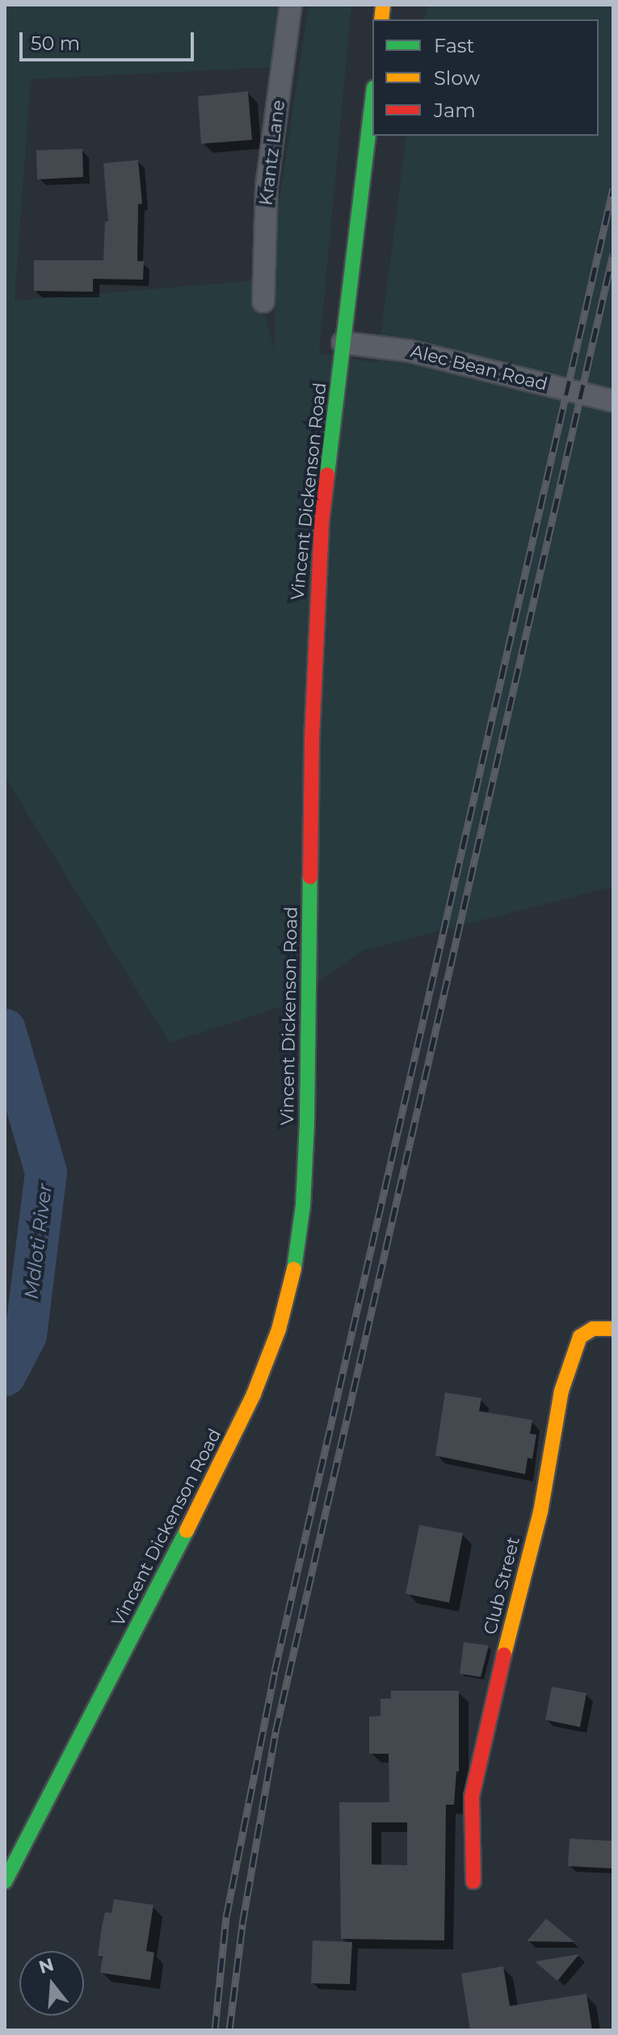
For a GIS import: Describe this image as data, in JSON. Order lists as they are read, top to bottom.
{
  "streets": {
    "main road": ["Vincent Dickenson Road", "Club Street"],
    "street": ["Krantz Lane", "Alec Bean Road"]
  },
  "crossings": [
    ["Alec Bean Road", "Vincent Dickenson Road"]
  ],
  "water": ["Mdloti River"],
  "legend": ["Fast", "Slow", "Jam"],
  "scale_bar": "50 m",
  "north": "top"
}
